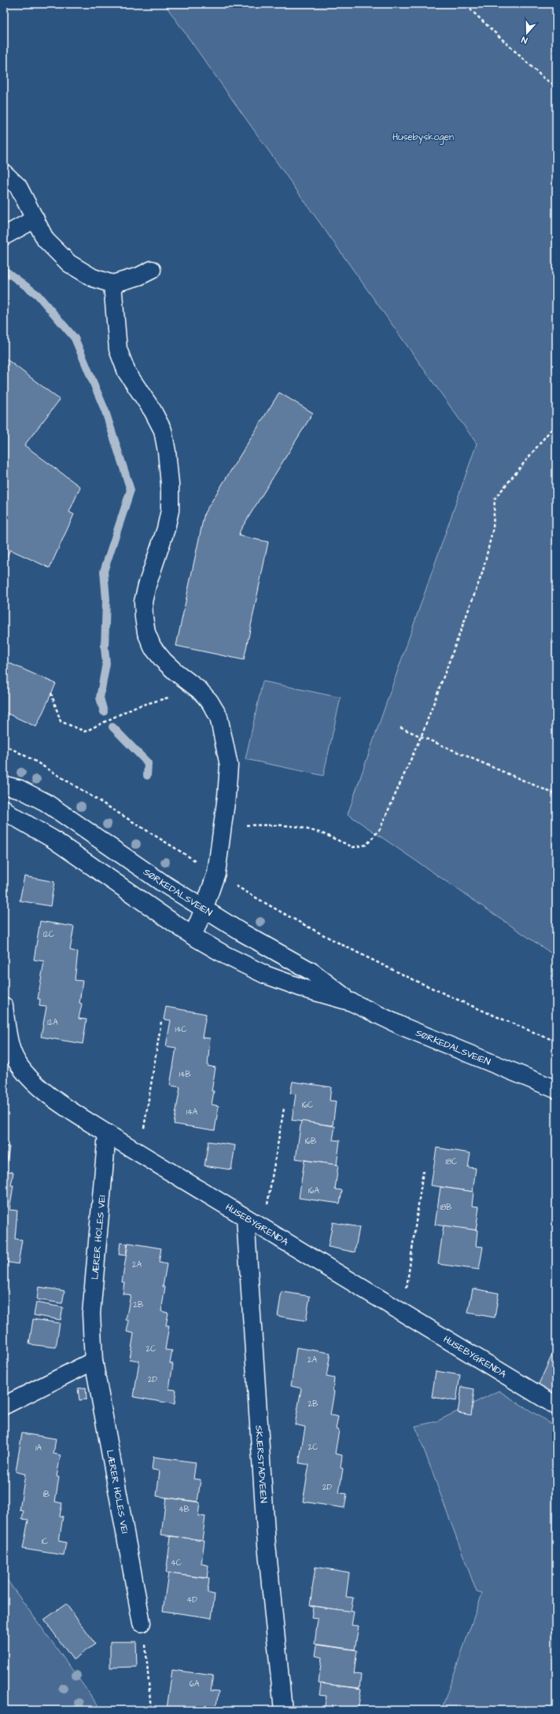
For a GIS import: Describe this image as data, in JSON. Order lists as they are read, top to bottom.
{
  "streets": {
    "street": [
      "SØRKEDALSVEIEN",
      "HUSEBYGRENDA",
      "LÆRER HOLES VEI",
      "SKJERSTADVEIEN"
    ]
  },
  "crossings": [
    ["HUSEBYGRENDA", "LÆRER HOLES VEI"],
    ["HUSEBYGRENDA", "SKJERSTADVEIEN"]
  ],
  "parks": ["Husebyskogen"],
  "house_numbers": [
    "12C",
    "12A",
    "14C",
    "14B",
    "16C",
    "14A",
    "16B",
    "18C",
    "16A",
    "18B",
    "2A",
    "2B",
    "2C",
    "2A",
    "2D",
    "2B",
    "2C",
    "1A",
    "2D",
    "1B",
    "4B",
    "1C",
    "4C",
    "4D",
    "6A"
  ],
  "north": "bottom"
}
